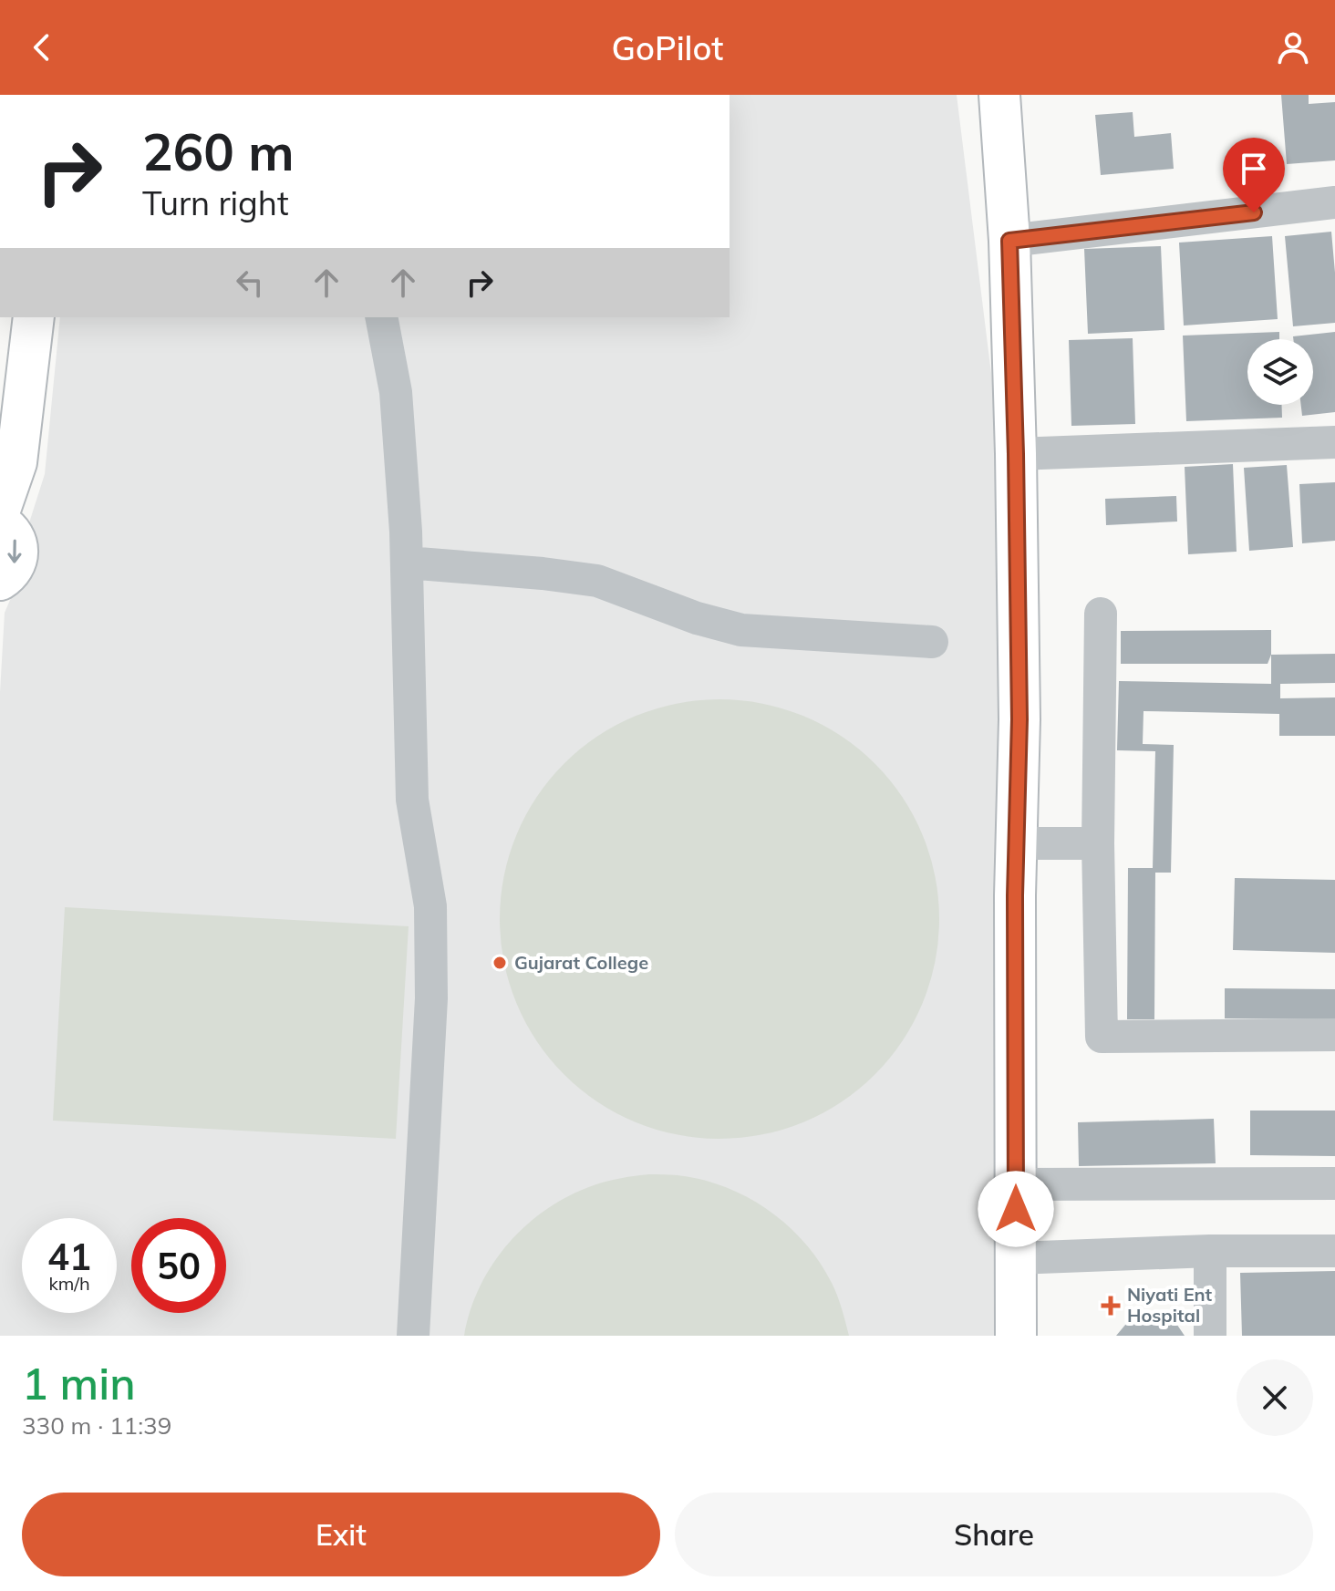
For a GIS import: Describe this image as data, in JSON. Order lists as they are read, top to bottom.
{
  "places": {
    "other": ["Gujarat College"],
    "health": ["Niyati Ent Hospital"]
  },
  "page": {
    "header": "GoPilot",
    "turn": ["260 m", "Turn right"],
    "speed": "41 km/h",
    "limit": "50",
    "heading": ["1 min", "330 m · 11:39"],
    "buttons": ["Exit", "Share"]
  }
}
